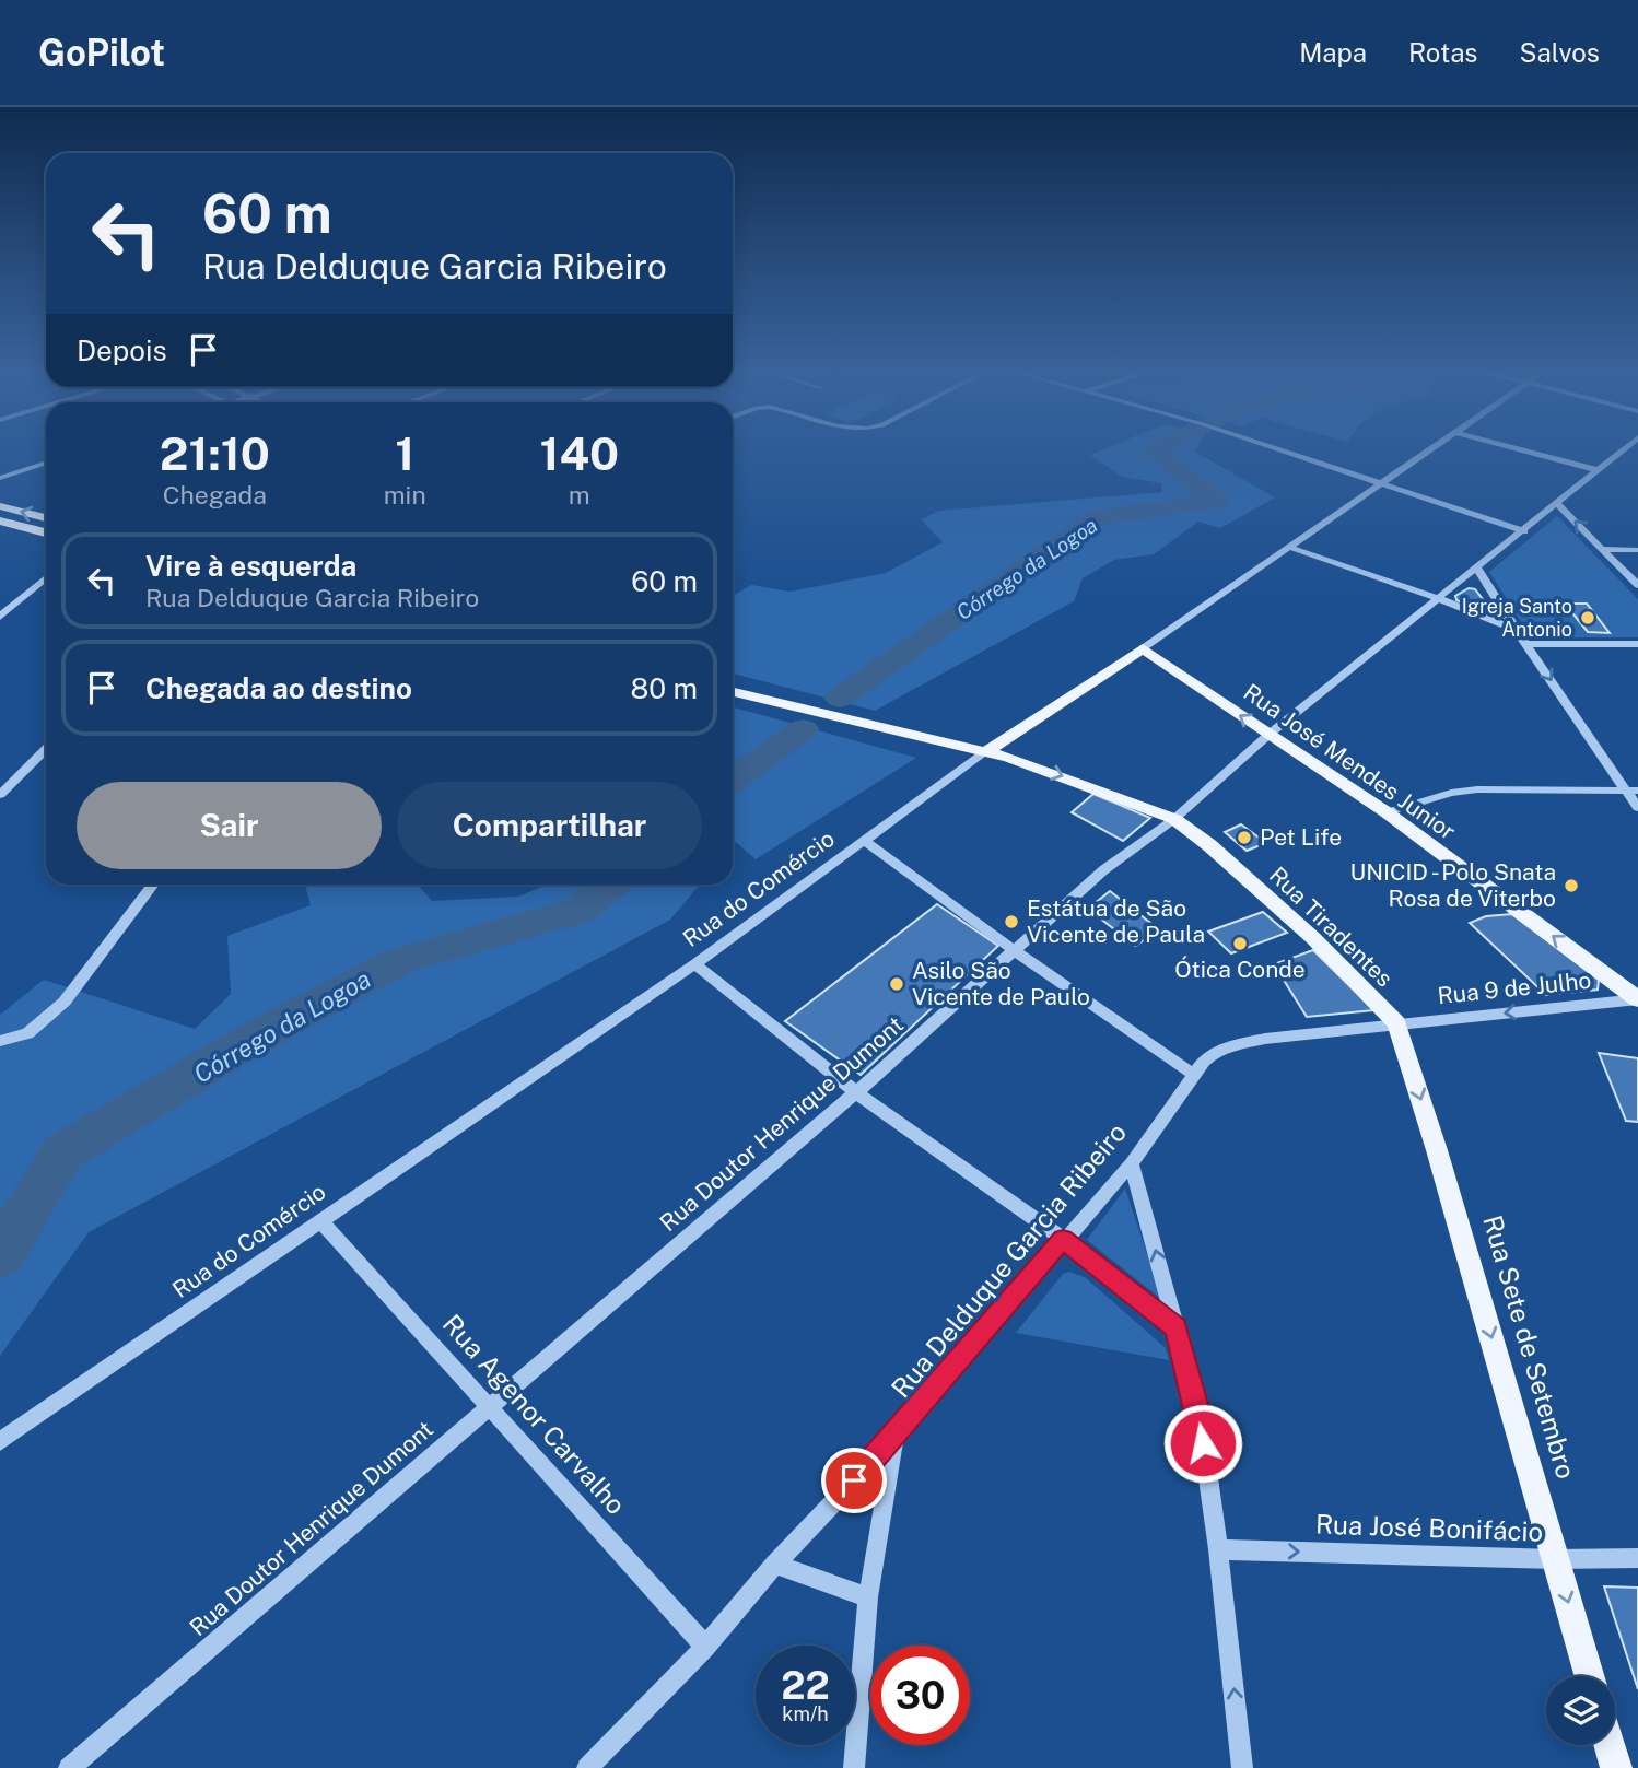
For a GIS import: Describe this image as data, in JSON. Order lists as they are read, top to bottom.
{
  "streets": {
    "main road": [
      "Rua José Mendes Junior",
      "Rua do Comércio",
      "Rua Tiradentes",
      "Rua Sete de Setembro"
    ],
    "street": [
      "Rua 9 de Julho",
      "Rua Doutor Henrique Dumont",
      "Rua Delduque Garcia Ribeiro",
      "Rua Agenor Carvalho",
      "Rua José Bonifácio"
    ]
  },
  "crossings": [
    ["Rua José Mendes Junior", "Rua do Comércio"],
    ["Rua José Mendes Junior", "Rua 9 de Julho"],
    ["Rua José Mendes Junior", "Rua Doutor Henrique Dumont"],
    ["Rua do Comércio", "Rua Tiradentes"],
    ["Rua do Comércio", "Rua Agenor Carvalho"],
    ["Rua Tiradentes", "Rua 9 de Julho"],
    ["Rua Tiradentes", "Rua Doutor Henrique Dumont"],
    ["Rua Tiradentes", "Rua Sete de Setembro"],
    ["Rua 9 de Julho", "Rua Delduque Garcia Ribeiro"],
    ["Rua 9 de Julho", "Rua Sete de Setembro"],
    ["Rua Doutor Henrique Dumont", "Rua Agenor Carvalho"],
    ["Rua Delduque Garcia Ribeiro", "Rua Agenor Carvalho"],
    ["Rua Sete de Setembro", "Rua José Bonifácio"]
  ],
  "one_way": [
    "Rua José Mendes Junior",
    "Rua 9 de Julho",
    "Rua Sete de Setembro",
    "Rua José Bonifácio"
  ],
  "water": ["Córrego da Logoa"],
  "places": [
    "Igreja Santo Antonio",
    "Pet Life",
    "UNICID - Polo Snata Rosa de Viterbo",
    "Estátua de São Vicente de Paula",
    "Ótica Conde",
    "Asilo São Vicente de Paulo"
  ],
  "page": {
    "header": "GoPilot",
    "nav": ["Mapa", "Rotas", "Salvos"],
    "turn": ["60 m", "Rua Delduque Garcia Ribeiro"],
    "then": "Depois",
    "eta": [
      "21:10",
      "Chegada",
      "1",
      "min",
      "140",
      "m"
    ],
    "list": [
      {
        "name": "Vire à esquerda",
        "note": "Rua Delduque Garcia Ribeiro",
        "value": "60 m"
      },
      {
        "name": "Chegada ao destino",
        "value": "80 m"
      }
    ],
    "buttons": ["Sair", "Compartilhar"],
    "speed": "22 km/h",
    "limit": "30"
  }
}
